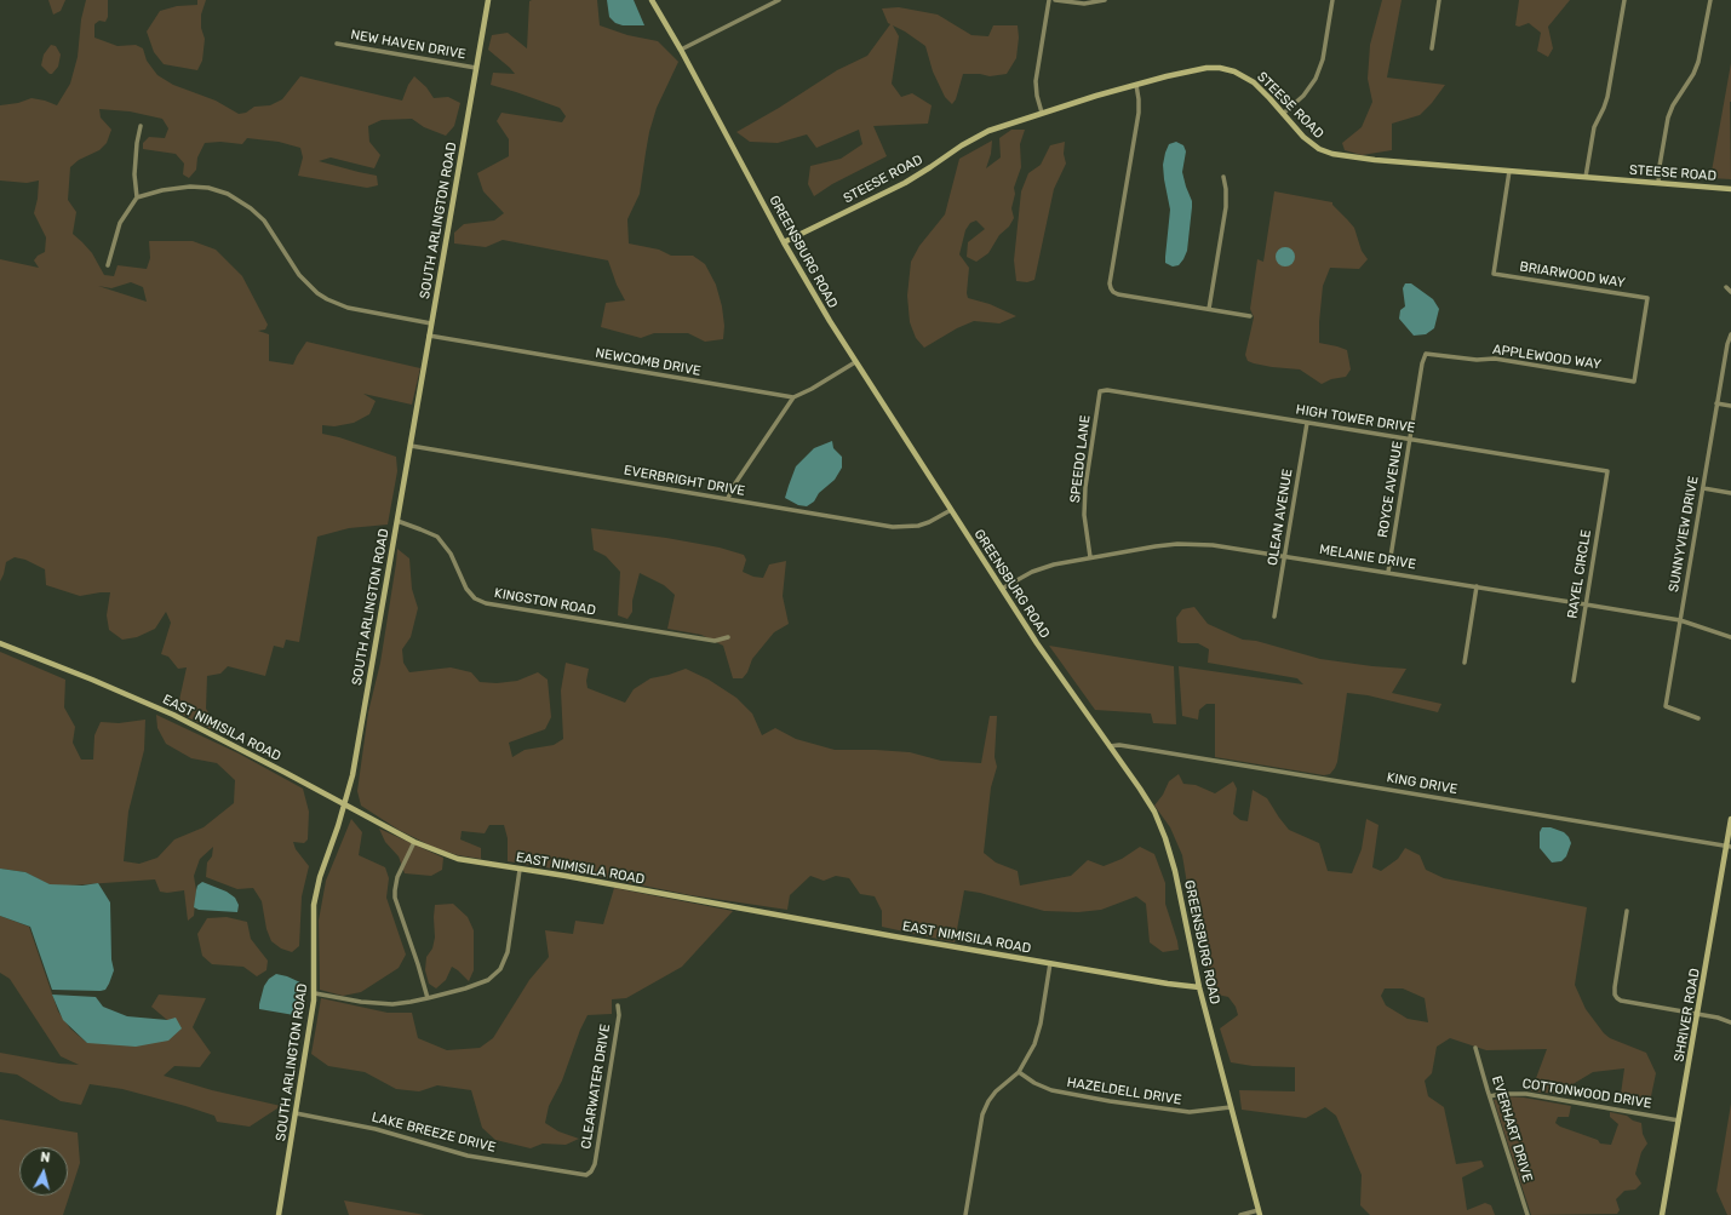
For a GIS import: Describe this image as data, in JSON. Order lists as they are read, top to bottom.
{
  "streets": {
    "street": [
      "NEW HAVEN DRIVE",
      "STEESE ROAD",
      "SOUTH ARLINGTON ROAD",
      "GREENSBURG ROAD",
      "BRIARWOOD WAY",
      "APPLEWOOD WAY",
      "NEWCOMB DRIVE",
      "HIGH TOWER DRIVE",
      "SPEEDO LANE",
      "EVERBRIGHT DRIVE",
      "ROYCE AVENUE",
      "OLEAN AVENUE",
      "SUNNYVIEW DRIVE",
      "MELANIE DRIVE",
      "RAYEL CIRCLE",
      "KINGSTON ROAD",
      "EAST NIMISILA ROAD",
      "KING DRIVE",
      "SHRIVER ROAD",
      "CLEARWATER DRIVE",
      "HAZELDELL DRIVE",
      "COTTONWOOD DRIVE",
      "EVERHART DRIVE",
      "LAKE BREEZE DRIVE"
    ]
  },
  "crossings": [
    ["NEW HAVEN DRIVE", "SOUTH ARLINGTON ROAD"],
    ["STEESE ROAD", "GREENSBURG ROAD"],
    ["STEESE ROAD", "BRIARWOOD WAY"],
    ["SOUTH ARLINGTON ROAD", "NEWCOMB DRIVE"],
    ["SOUTH ARLINGTON ROAD", "EVERBRIGHT DRIVE"],
    ["SOUTH ARLINGTON ROAD", "KINGSTON ROAD"],
    ["SOUTH ARLINGTON ROAD", "EAST NIMISILA ROAD"],
    ["SOUTH ARLINGTON ROAD", "LAKE BREEZE DRIVE"],
    ["GREENSBURG ROAD", "EVERBRIGHT DRIVE"],
    ["GREENSBURG ROAD", "MELANIE DRIVE"],
    ["GREENSBURG ROAD", "EAST NIMISILA ROAD"],
    ["GREENSBURG ROAD", "KING DRIVE"],
    ["GREENSBURG ROAD", "HAZELDELL DRIVE"],
    ["BRIARWOOD WAY", "APPLEWOOD WAY"],
    ["APPLEWOOD WAY", "ROYCE AVENUE"],
    ["HIGH TOWER DRIVE", "SPEEDO LANE"],
    ["HIGH TOWER DRIVE", "ROYCE AVENUE"],
    ["HIGH TOWER DRIVE", "OLEAN AVENUE"],
    ["HIGH TOWER DRIVE", "RAYEL CIRCLE"],
    ["SPEEDO LANE", "MELANIE DRIVE"],
    ["ROYCE AVENUE", "MELANIE DRIVE"],
    ["OLEAN AVENUE", "MELANIE DRIVE"],
    ["SUNNYVIEW DRIVE", "MELANIE DRIVE"],
    ["MELANIE DRIVE", "RAYEL CIRCLE"],
    ["KING DRIVE", "SHRIVER ROAD"],
    ["SHRIVER ROAD", "COTTONWOOD DRIVE"],
    ["CLEARWATER DRIVE", "LAKE BREEZE DRIVE"],
    ["COTTONWOOD DRIVE", "EVERHART DRIVE"]
  ],
  "north": "top"
}
